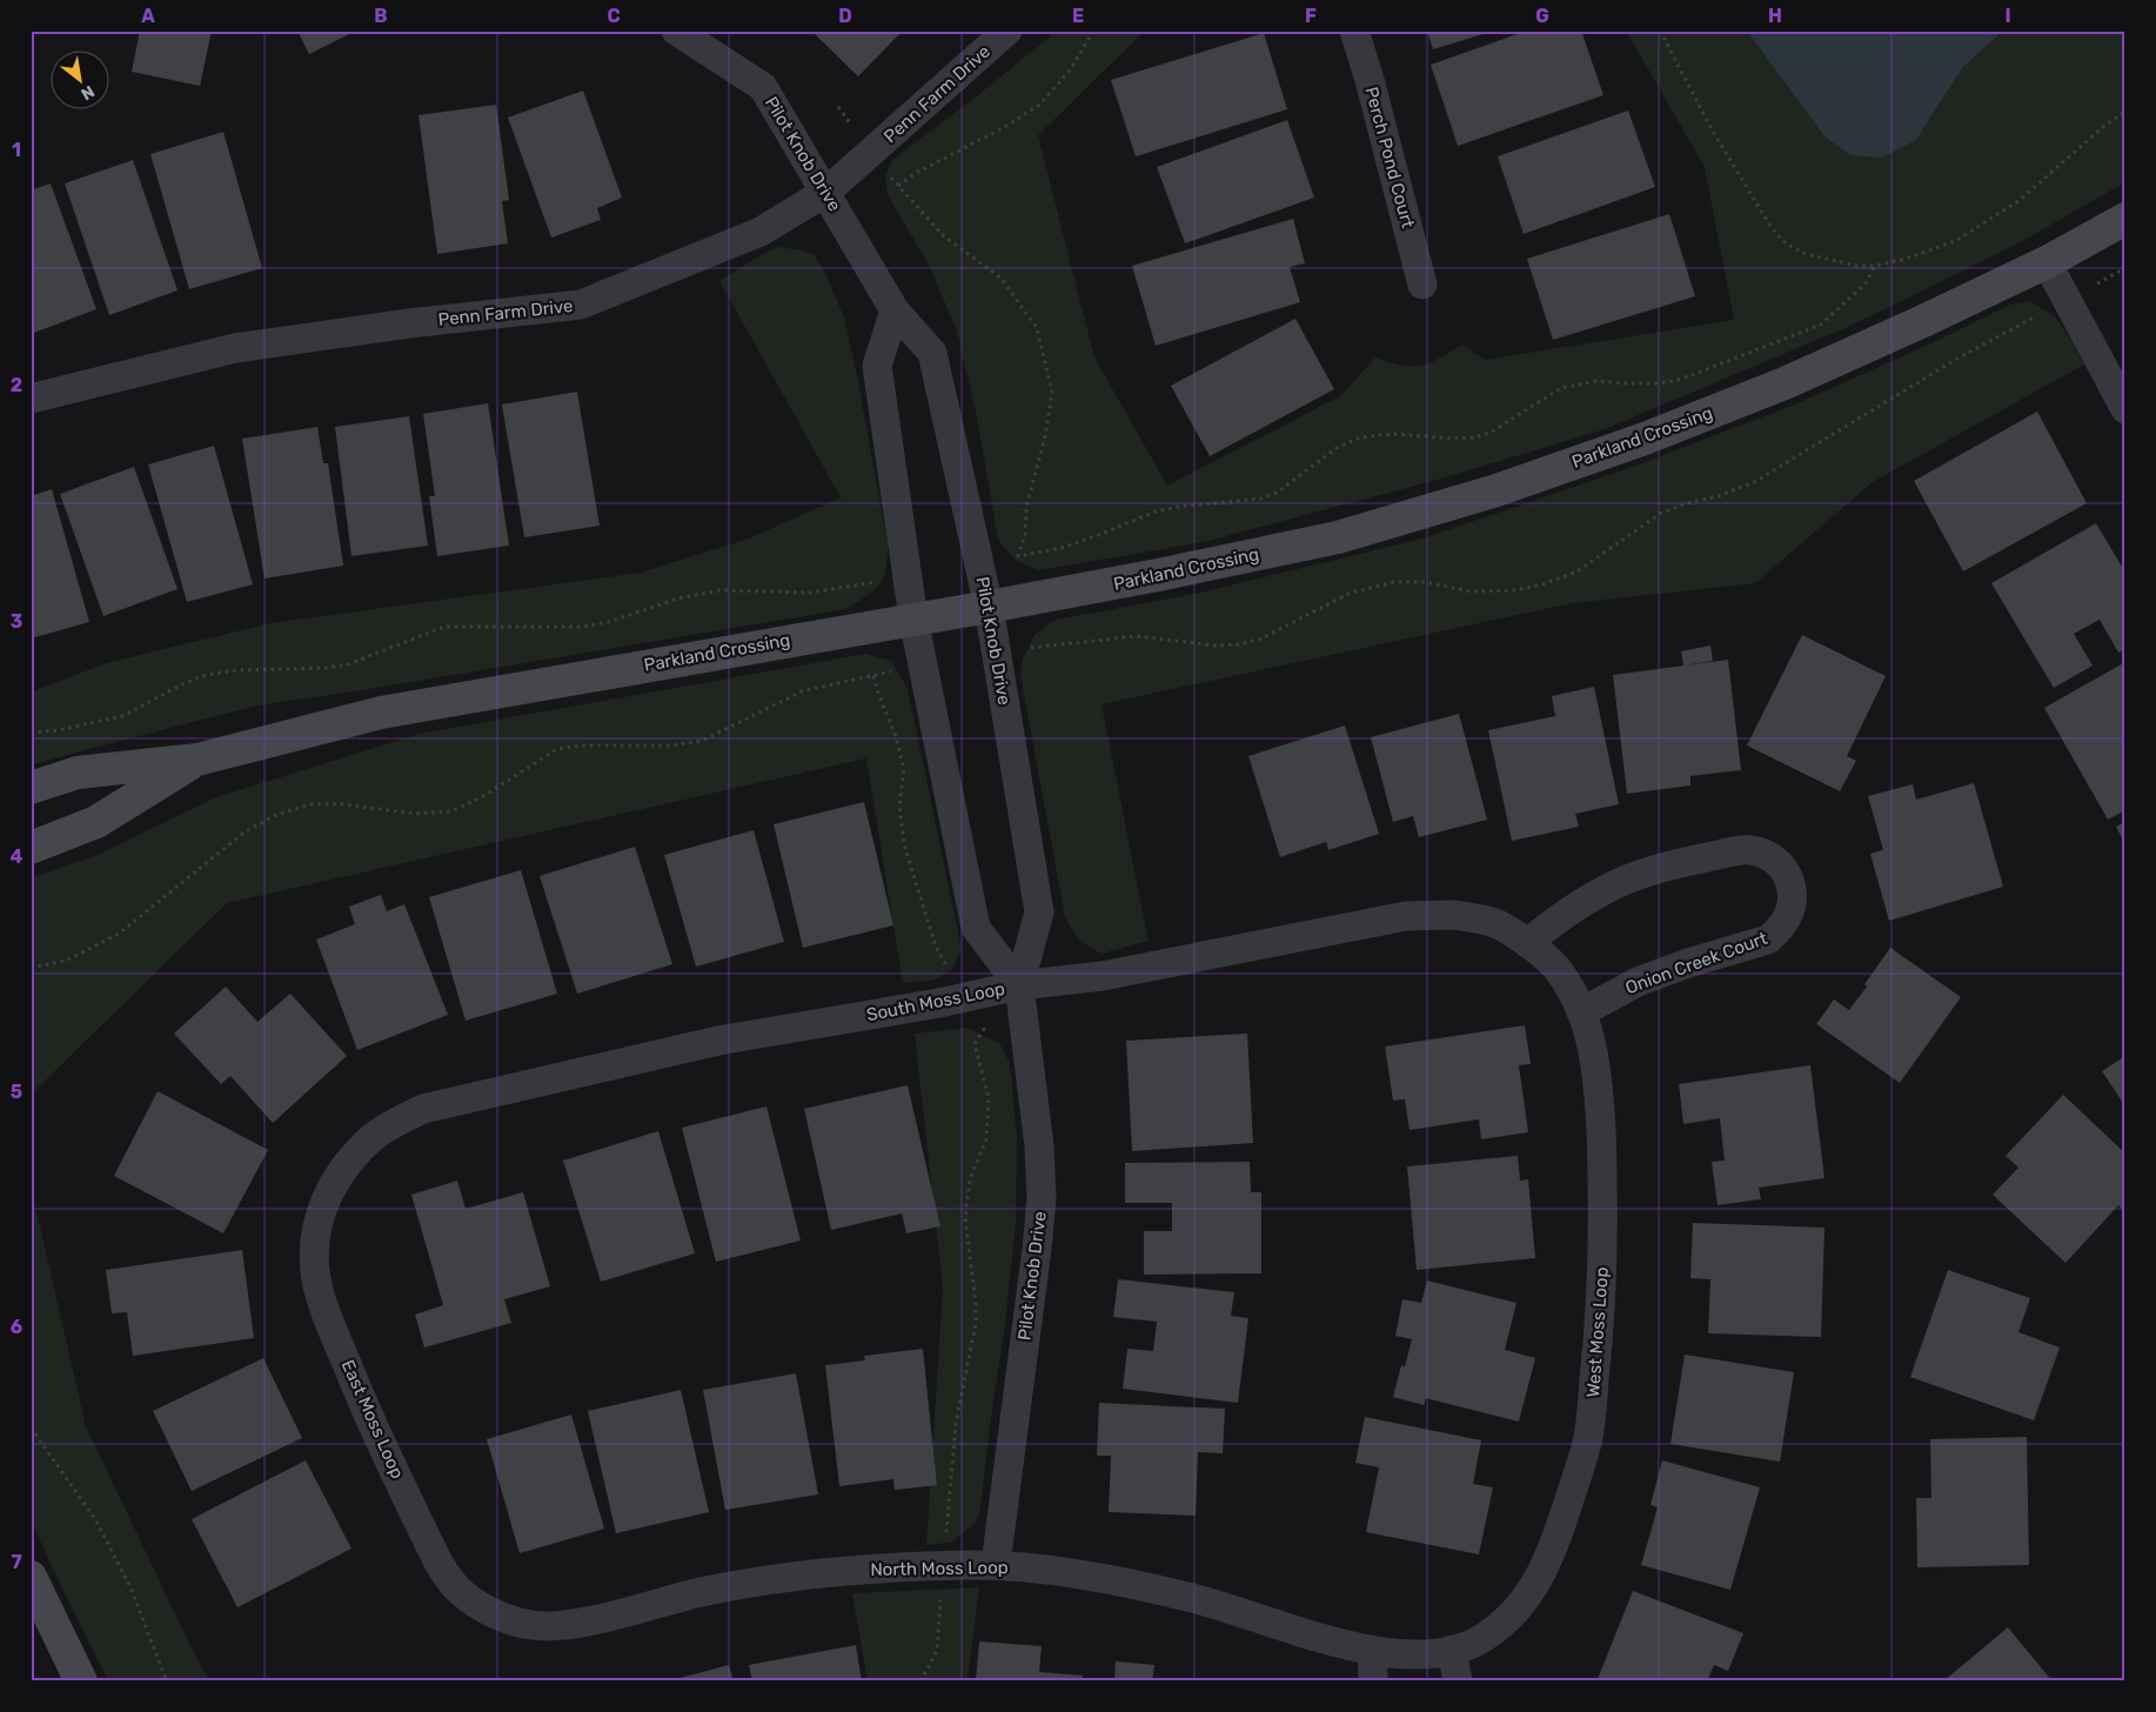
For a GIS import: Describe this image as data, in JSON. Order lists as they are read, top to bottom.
{
  "streets": {
    "street": [
      "Penn Farm Drive",
      "Pilot Knob Drive",
      "Perch Pond Court",
      "Parkland Crossing",
      "Onion Creek Court",
      "South Moss Loop",
      "West Moss Loop",
      "East Moss Loop",
      "North Moss Loop"
    ]
  },
  "crossings": [
    ["Penn Farm Drive", "Pilot Knob Drive"],
    ["Pilot Knob Drive", "Parkland Crossing"],
    ["Pilot Knob Drive", "South Moss Loop"],
    ["Pilot Knob Drive", "North Moss Loop"],
    ["Onion Creek Court", "South Moss Loop"],
    ["Onion Creek Court", "West Moss Loop"],
    ["South Moss Loop", "West Moss Loop"],
    ["South Moss Loop", "East Moss Loop"],
    ["West Moss Loop", "North Moss Loop"],
    ["East Moss Loop", "North Moss Loop"]
  ],
  "north": "bottom right",
  "grid": {
    "columns": [
      "A",
      "B",
      "C",
      "D",
      "E",
      "F",
      "G",
      "H",
      "I"
    ],
    "rows": [
      "1",
      "2",
      "3",
      "4",
      "5",
      "6",
      "7"
    ]
  }
}
